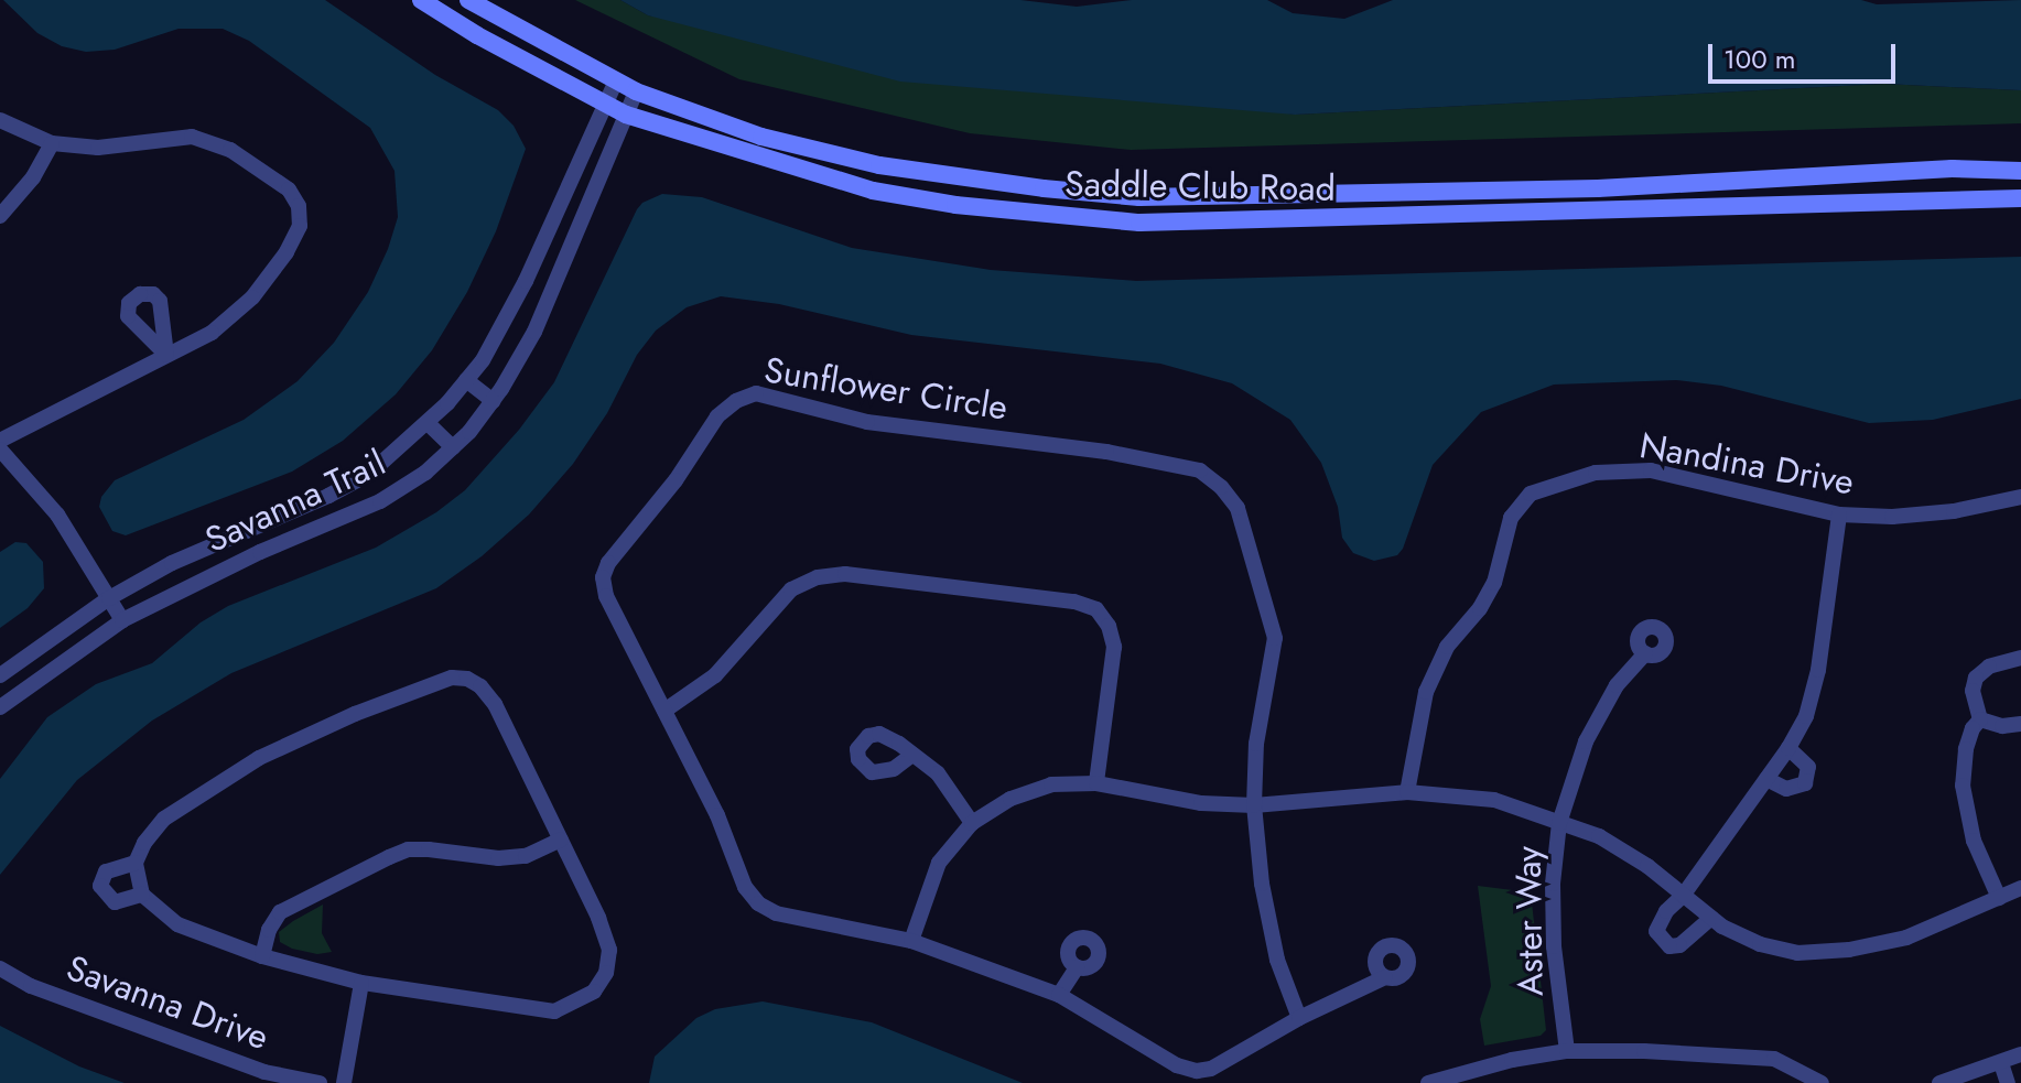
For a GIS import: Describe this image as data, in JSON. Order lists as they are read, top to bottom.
{
  "streets": {
    "street": [
      "Saddle Club Road",
      "Sunflower Circle",
      "Nandina Drive",
      "Savanna Trail",
      "Aster Way",
      "Savanna Drive"
    ]
  },
  "crossings": [
    ["Saddle Club Road", "Savanna Trail"]
  ],
  "scale_bar": "100 m"
}
